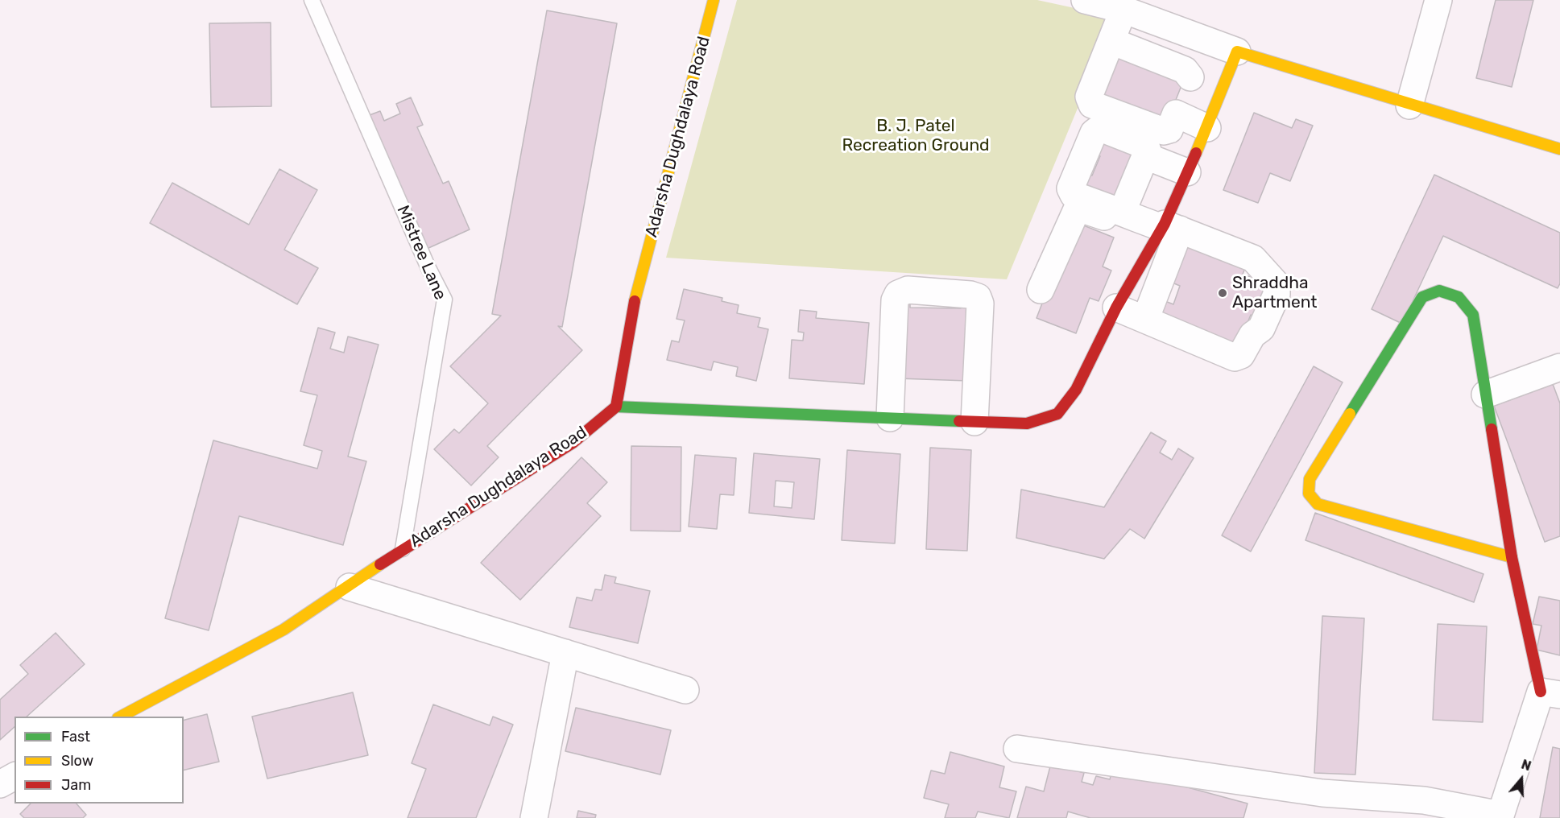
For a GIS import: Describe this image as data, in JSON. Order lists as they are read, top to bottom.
{
  "streets": {
    "street": ["Adarsha Dughdalaya Road"],
    "lane": ["Mistree Lane"]
  },
  "crossings": [
    ["Adarsha Dughdalaya Road", "Mistree Lane"]
  ],
  "parks": ["B. J. Patel Recreation Ground"],
  "places": ["Shraddha Apartment"],
  "legend": ["Fast", "Slow", "Jam"],
  "north": "top"
}
